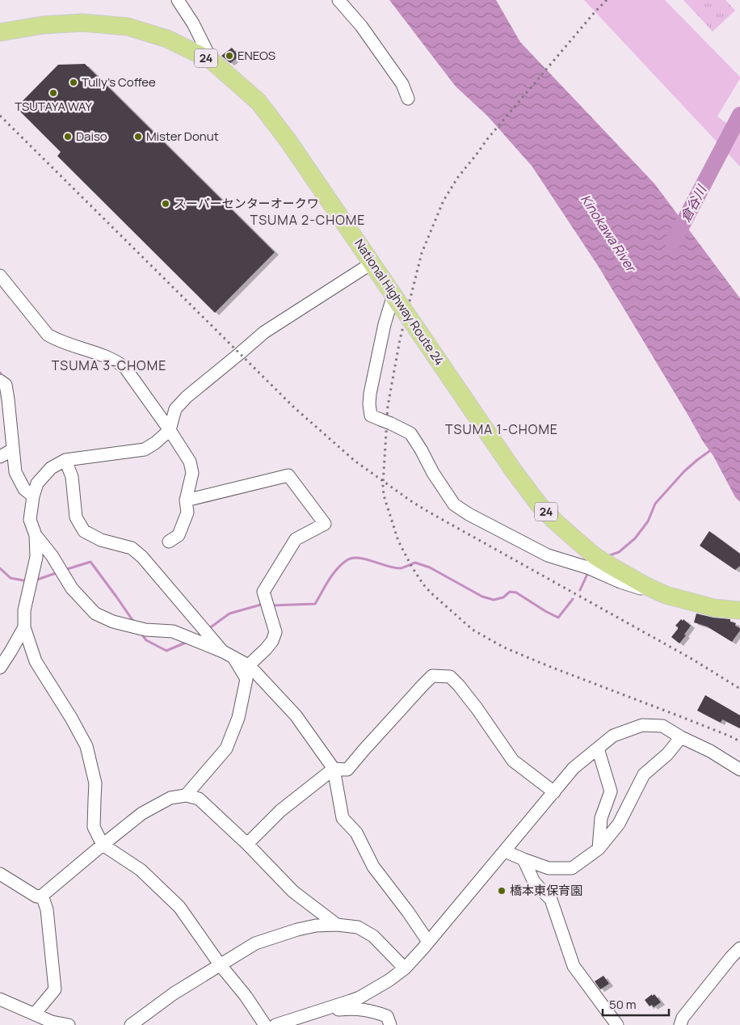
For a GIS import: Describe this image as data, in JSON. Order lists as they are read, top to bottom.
{
  "streets": {
    "highway": ["24", "National Highway Route 24"]
  },
  "districts": ["TSUMA 2-CHOME", "TSUMA 3-CHOME", "TSUMA 1-CHOME"],
  "water": ["倉谷川", "Kinokawa River"],
  "places": [
    "ENEOS",
    "Tully's Coffee",
    "TSUTAYA WAY",
    "Daiso",
    "Mister Donut",
    "スーパーセンターオークワ",
    "橋本東保育園"
  ],
  "scale_bar": "50 m"
}
